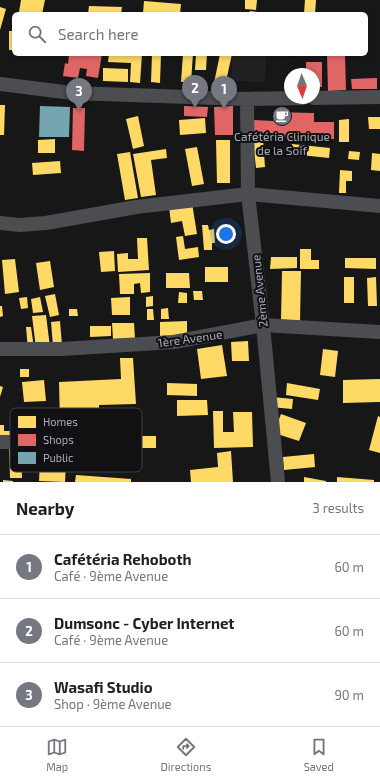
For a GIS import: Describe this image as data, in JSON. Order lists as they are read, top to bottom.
{
  "streets": {
    "street": ["2ème Avenue", "1ère Avenue"]
  },
  "crossings": [
    ["2ème Avenue", "1ère Avenue"]
  ],
  "places": {
    "cafe": ["Cafétéria Clinique de la Soif"]
  },
  "legend": ["Homes", "Shops", "Public"],
  "north": "bottom",
  "page": {
    "search": "Search here",
    "pins": ["2", "1", "3"],
    "heading": ["Nearby", "3 results"],
    "list": [
      {
        "mark": "1",
        "name": "Cafétéria Rehoboth",
        "note": "Café · 9ème Avenue",
        "value": "60 m"
      },
      {
        "mark": "2",
        "name": "Dumsonc - Cyber Internet",
        "note": "Café · 9ème Avenue",
        "value": "60 m"
      },
      {
        "mark": "3",
        "name": "Wasafi Studio",
        "note": "Shop · 9ème Avenue",
        "value": "90 m"
      }
    ],
    "nav": ["Map", "Directions", "Saved"]
  }
}
